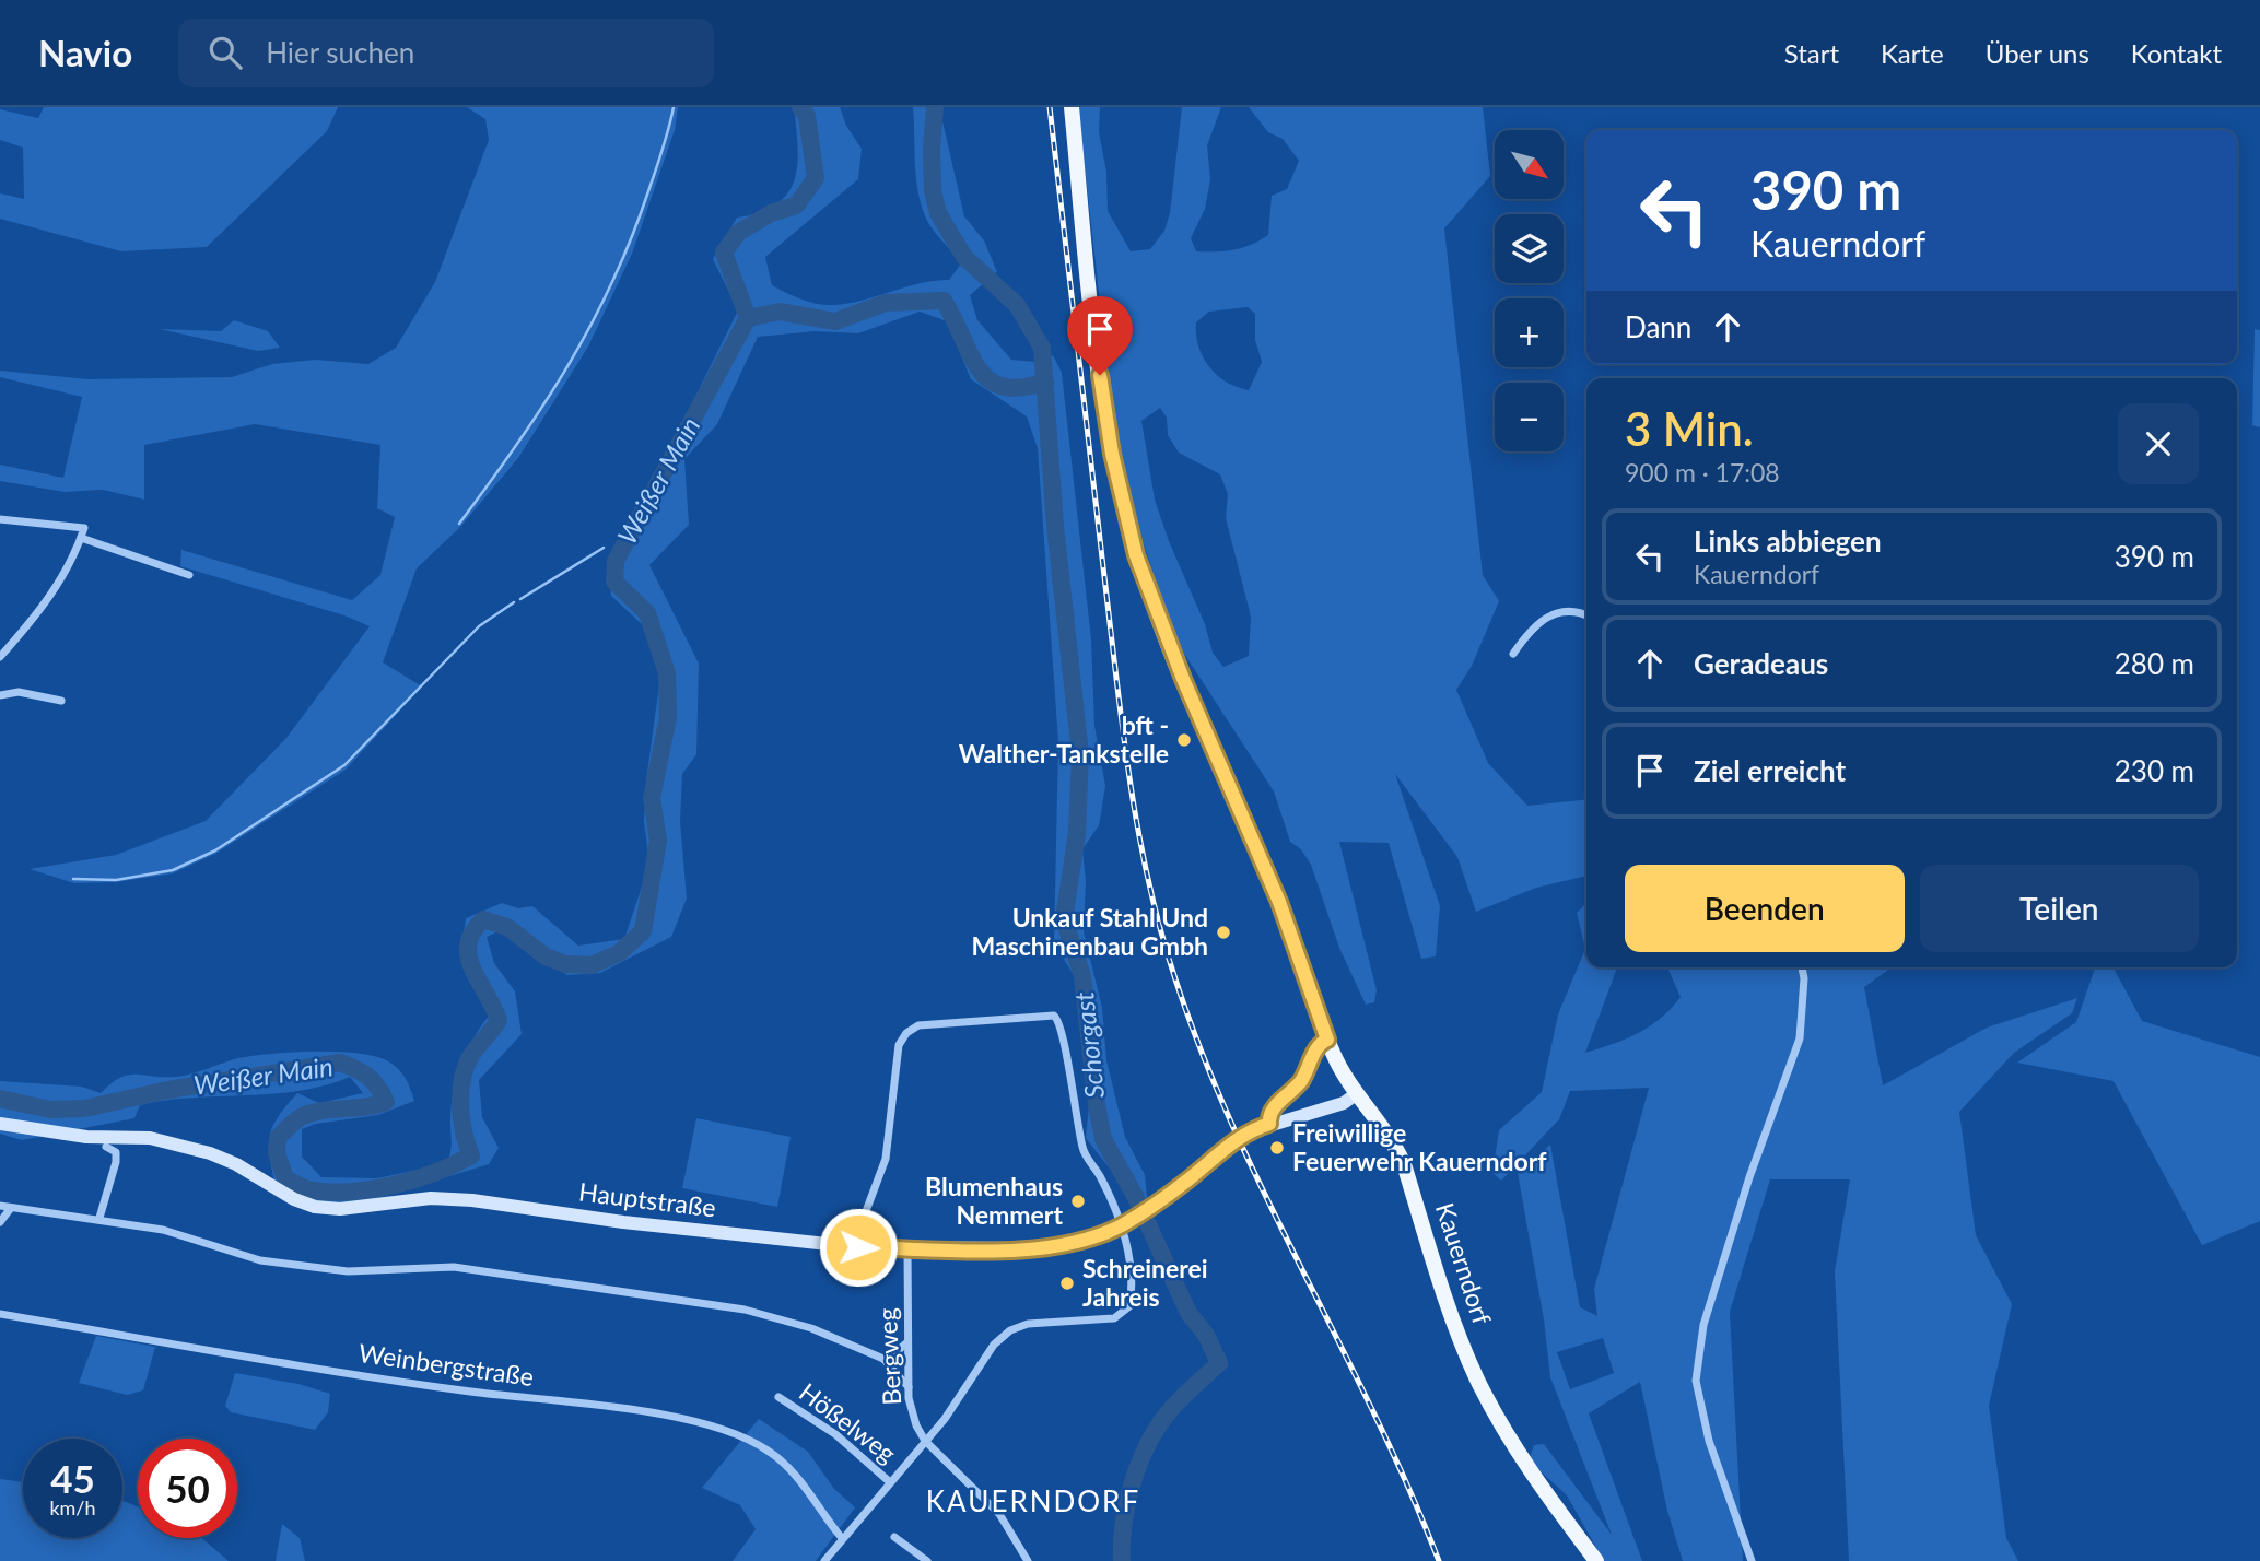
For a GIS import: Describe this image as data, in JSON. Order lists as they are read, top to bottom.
{
  "streets": {
    "main road": ["Hauptstraße", "Kauerndorf"],
    "street": ["Bergweg", "Weinbergstraße", "Hößelweg"]
  },
  "crossings": [
    ["Hauptstraße", "Kauerndorf"],
    ["Hauptstraße", "Bergweg"]
  ],
  "districts": ["KAUERNDORF"],
  "water": ["Weißer Main", "Schorgast"],
  "places": [
    "bft - Walther-Tankstelle",
    "Unkauf Stahl Und Maschinenbau Gmbh",
    "Freiwillige Feuerwehr Kauerndorf",
    "Blumenhaus Nemmert",
    "Schreinerei Jahreis"
  ],
  "north": "bottom right",
  "page": {
    "header": "Navio",
    "search": "Hier suchen",
    "nav": [
      "Start",
      "Karte",
      "Über uns",
      "Kontakt"
    ],
    "map_buttons": ["+", "−"],
    "turn": ["390 m", "Kauerndorf"],
    "then": "Dann",
    "heading": ["3 Min.", "900 m · 17:08"],
    "list": [
      {
        "name": "Links abbiegen",
        "note": "Kauerndorf",
        "value": "390 m"
      },
      {
        "name": "Geradeaus",
        "value": "280 m"
      },
      {
        "name": "Ziel erreicht",
        "value": "230 m"
      }
    ],
    "buttons": ["Beenden", "Teilen"],
    "speed": "45 km/h",
    "limit": "50"
  }
}
